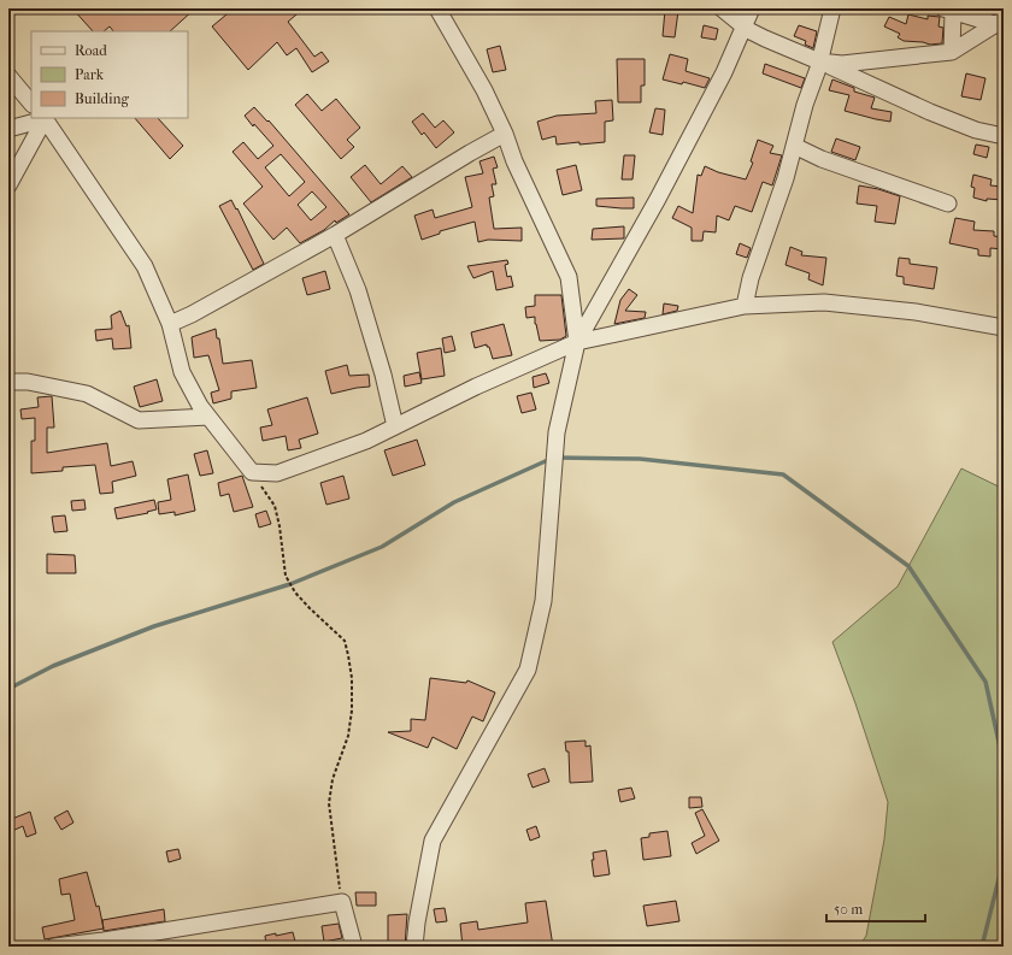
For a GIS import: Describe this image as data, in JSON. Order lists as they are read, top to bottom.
{
  "legend": ["Road", "Park", "Building"],
  "scale_bar": "50 m"
}
